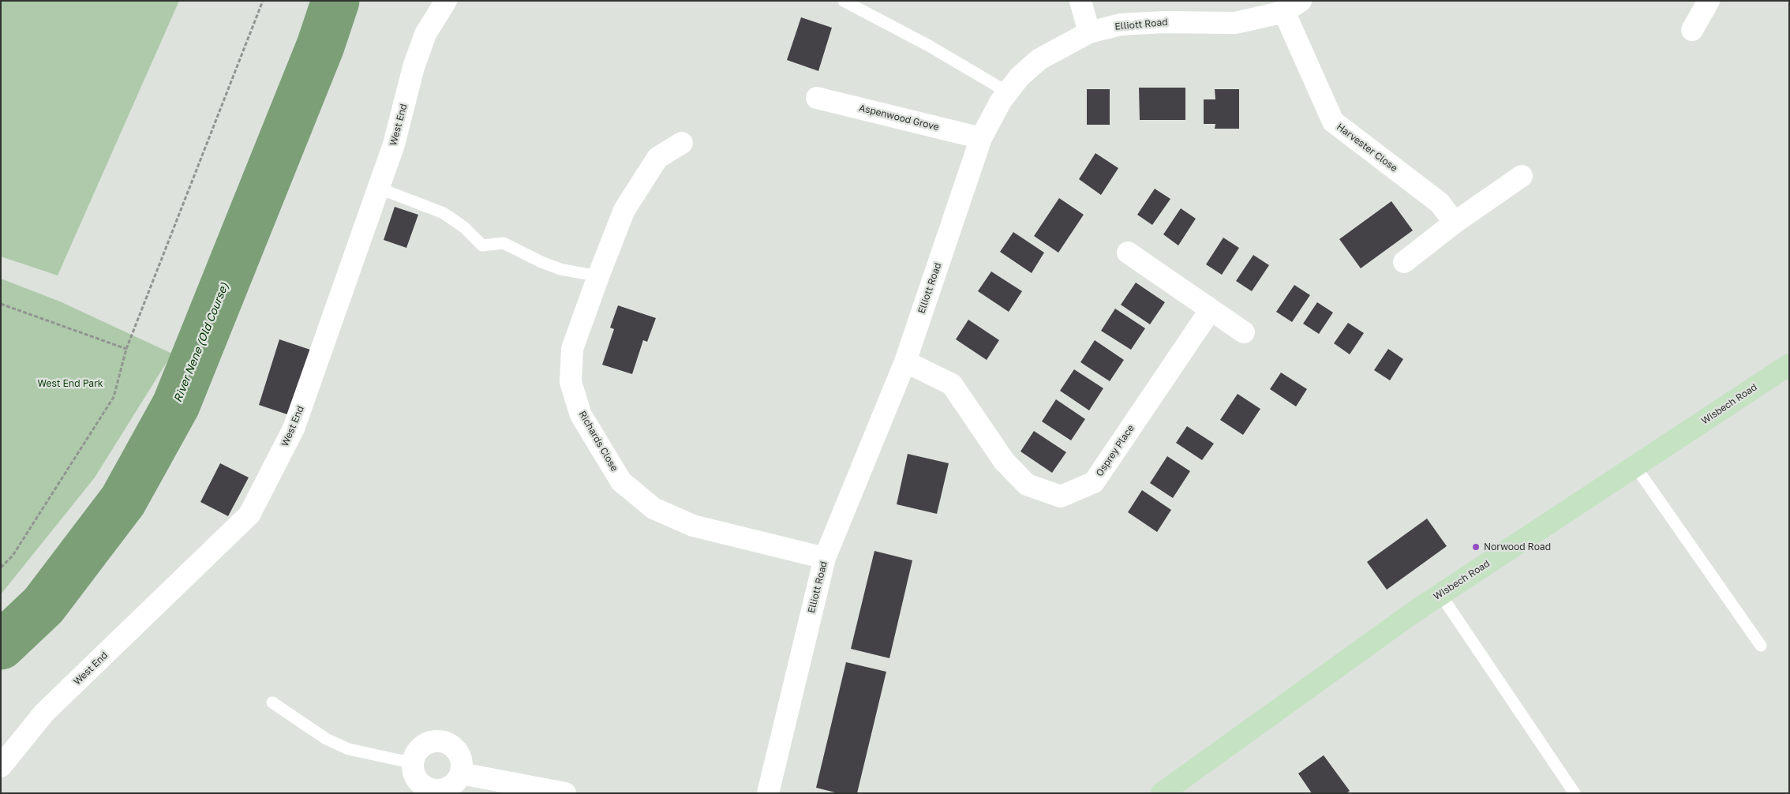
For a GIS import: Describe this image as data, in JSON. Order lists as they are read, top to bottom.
{
  "streets": {
    "main road": ["Wisbech Road"],
    "street": [
      "Elliott Road",
      "Aspenwood Grove",
      "West End",
      "Harvester Close",
      "Richards Close",
      "Osprey Place"
    ]
  },
  "crossings": [
    ["Elliott Road", "Aspenwood Grove"],
    ["Elliott Road", "Harvester Close"],
    ["Elliott Road", "Richards Close"],
    ["Elliott Road", "Osprey Place"]
  ],
  "water": ["River Nene (Old Course)"],
  "parks": ["West End Park"],
  "places": ["Norwood Road"]
}
